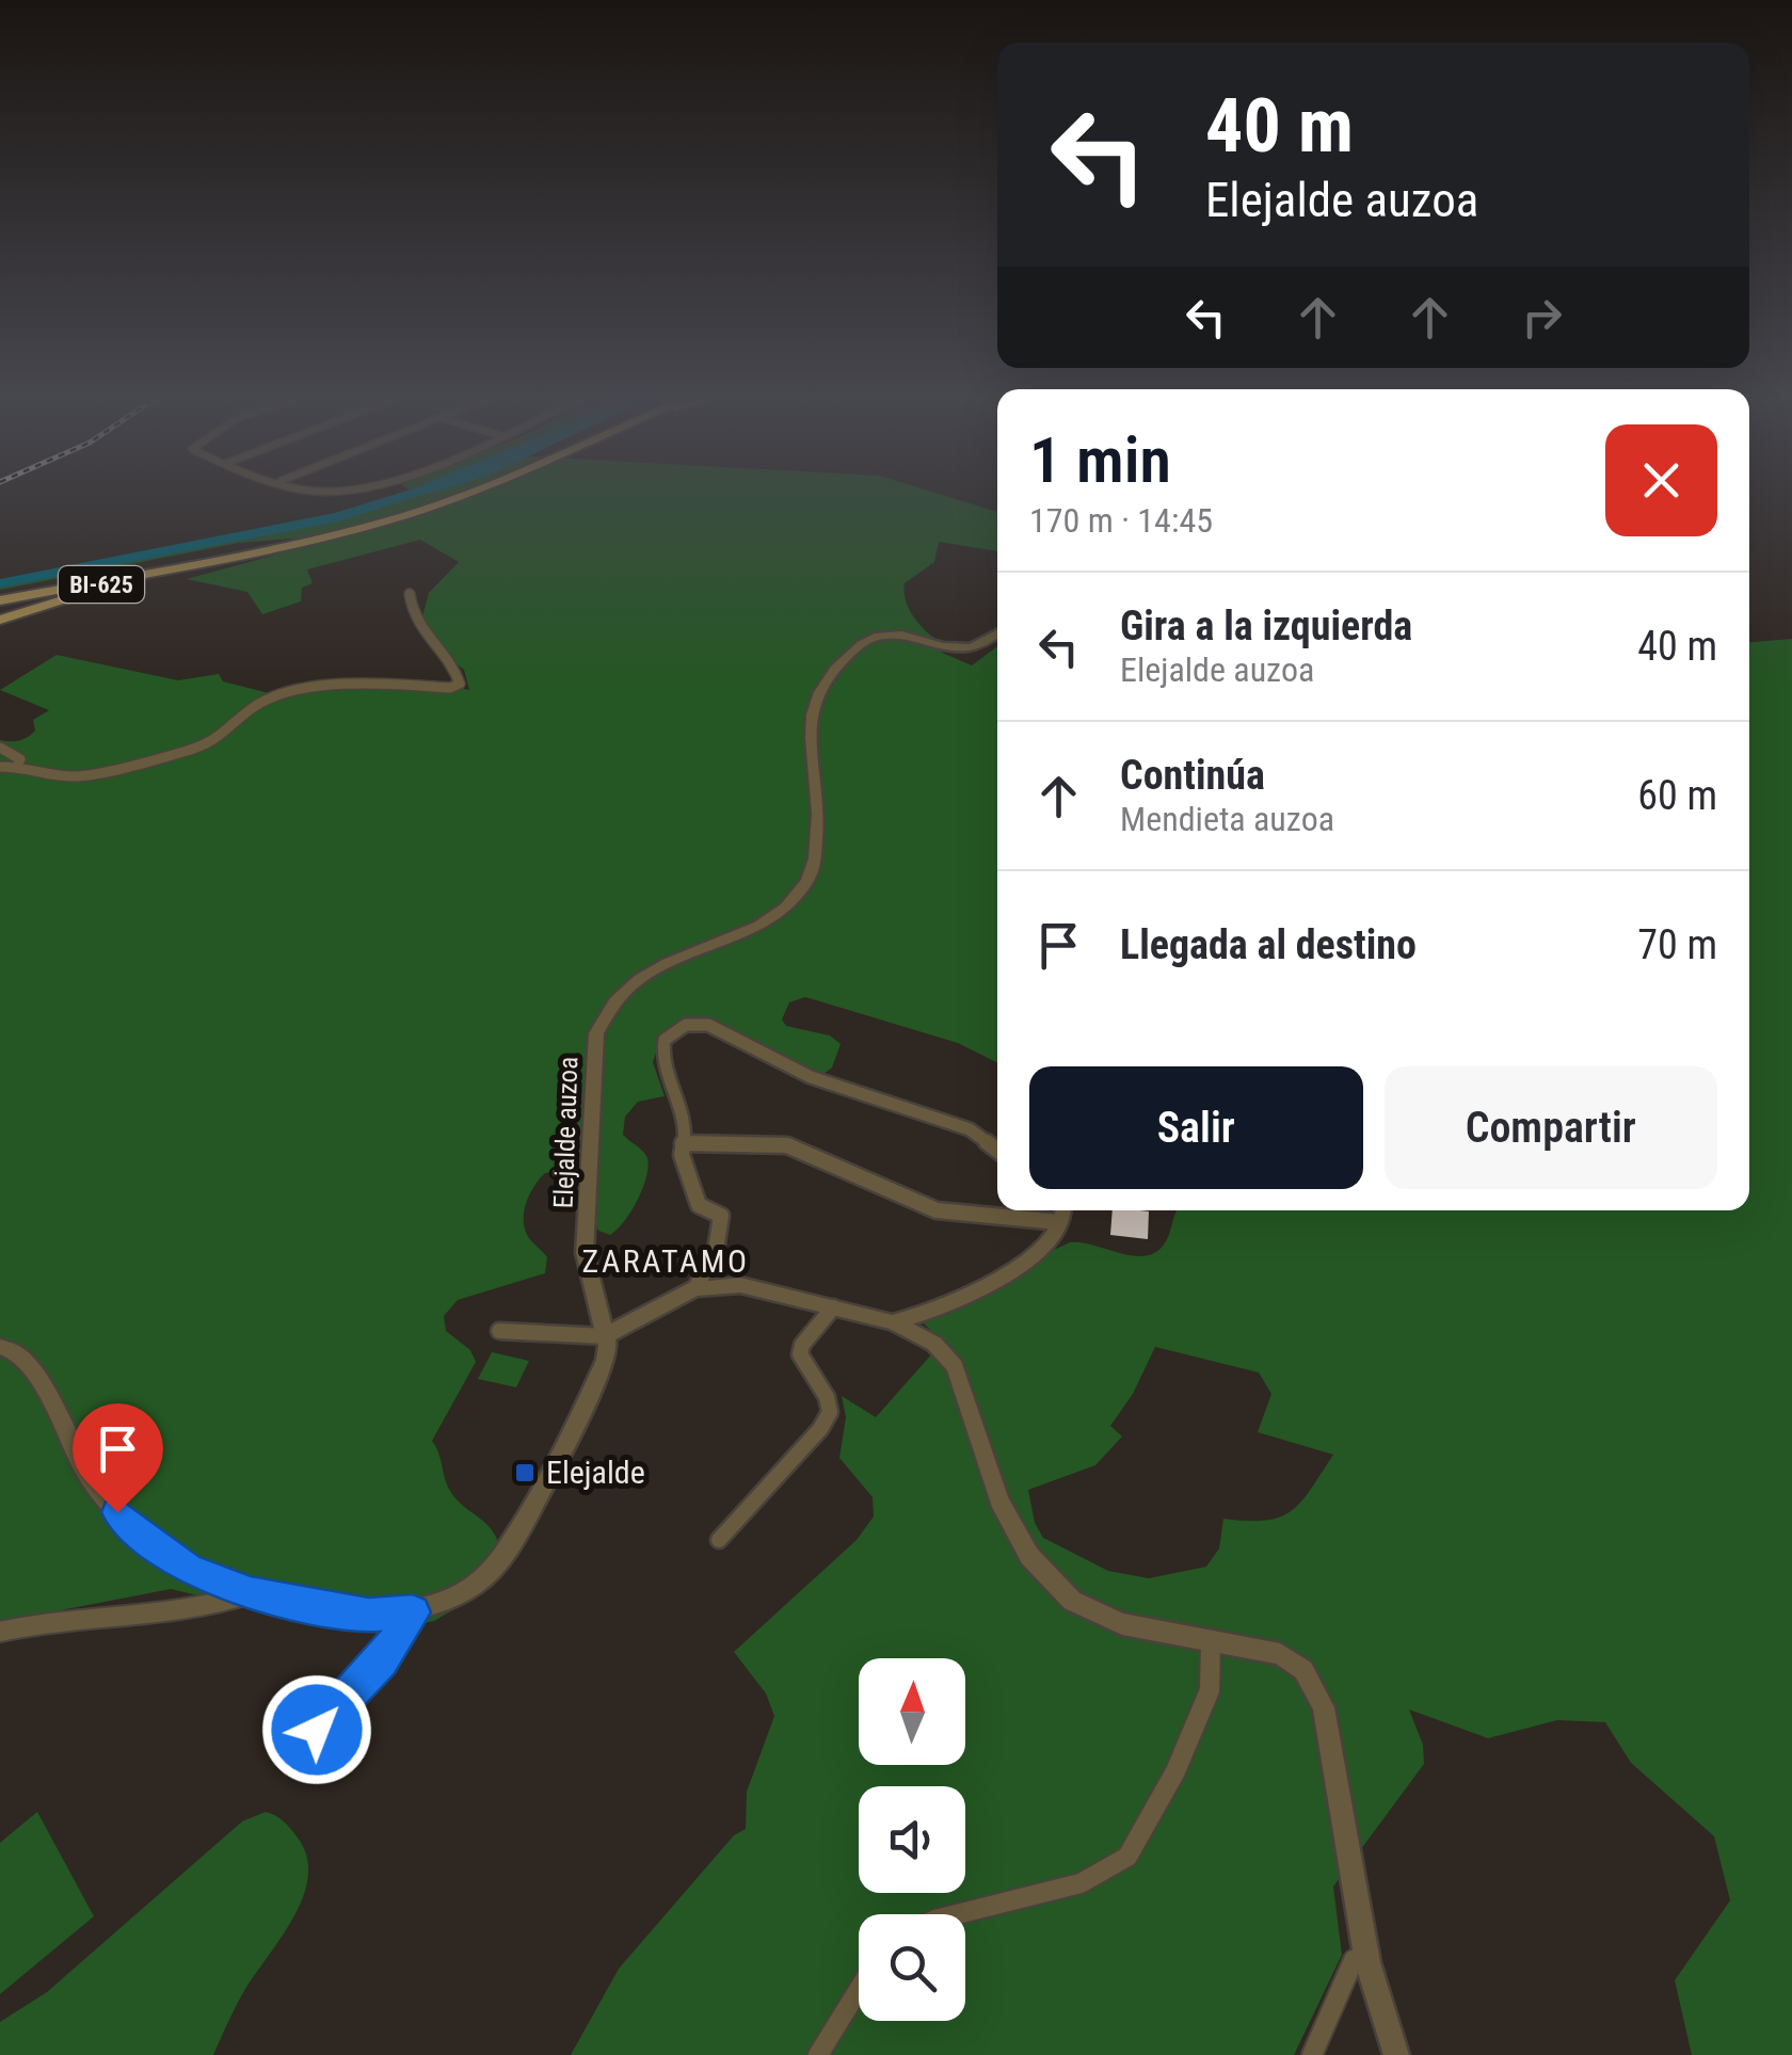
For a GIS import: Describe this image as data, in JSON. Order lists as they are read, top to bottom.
{
  "streets": {
    "main road": ["BI-625"],
    "street": ["Elejalde auzoa"]
  },
  "districts": ["ZARATAMO"],
  "places": {
    "transit": ["Elejalde"]
  },
  "north": "top",
  "page": {
    "turn": ["40 m", "Elejalde auzoa"],
    "heading": ["1 min", "170 m · 14:45"],
    "list": [
      {
        "name": "Gira a la izquierda",
        "note": "Elejalde auzoa",
        "value": "40 m"
      },
      {
        "name": "Continúa",
        "note": "Mendieta auzoa",
        "value": "60 m"
      },
      {
        "name": "Llegada al destino",
        "value": "70 m"
      }
    ],
    "buttons": ["Salir", "Compartir"]
  }
}
